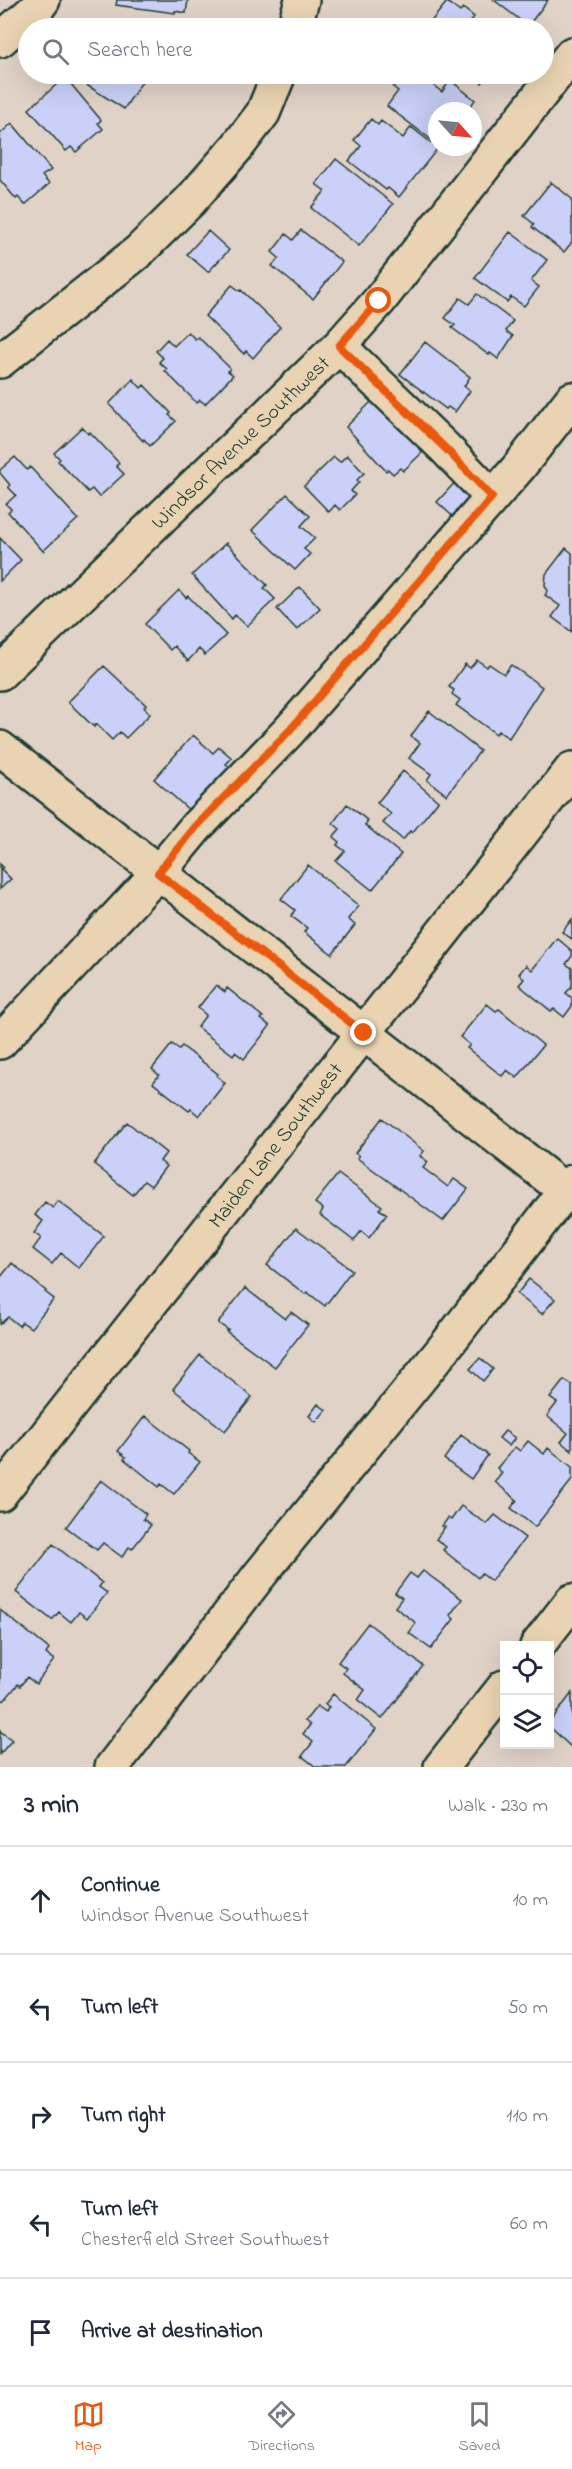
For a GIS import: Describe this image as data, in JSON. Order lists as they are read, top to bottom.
{
  "streets": {
    "street": ["Windsor Avenue Southwest", "Maiden Lane Southwest"]
  },
  "north": "bottom right",
  "page": {
    "search": "Search here",
    "heading": ["3 min", "Walk · 230 m"],
    "list": [
      ["Continue", "Windsor Avenue Southwest", "10 m"],
      ["Turn left", "50 m"],
      ["Turn right", "110 m"],
      ["Turn left", "Chesterfield Street Southwest", "60 m"],
      "Arrive at destination"
    ],
    "nav": ["Map", "Directions", "Saved"]
  }
}
